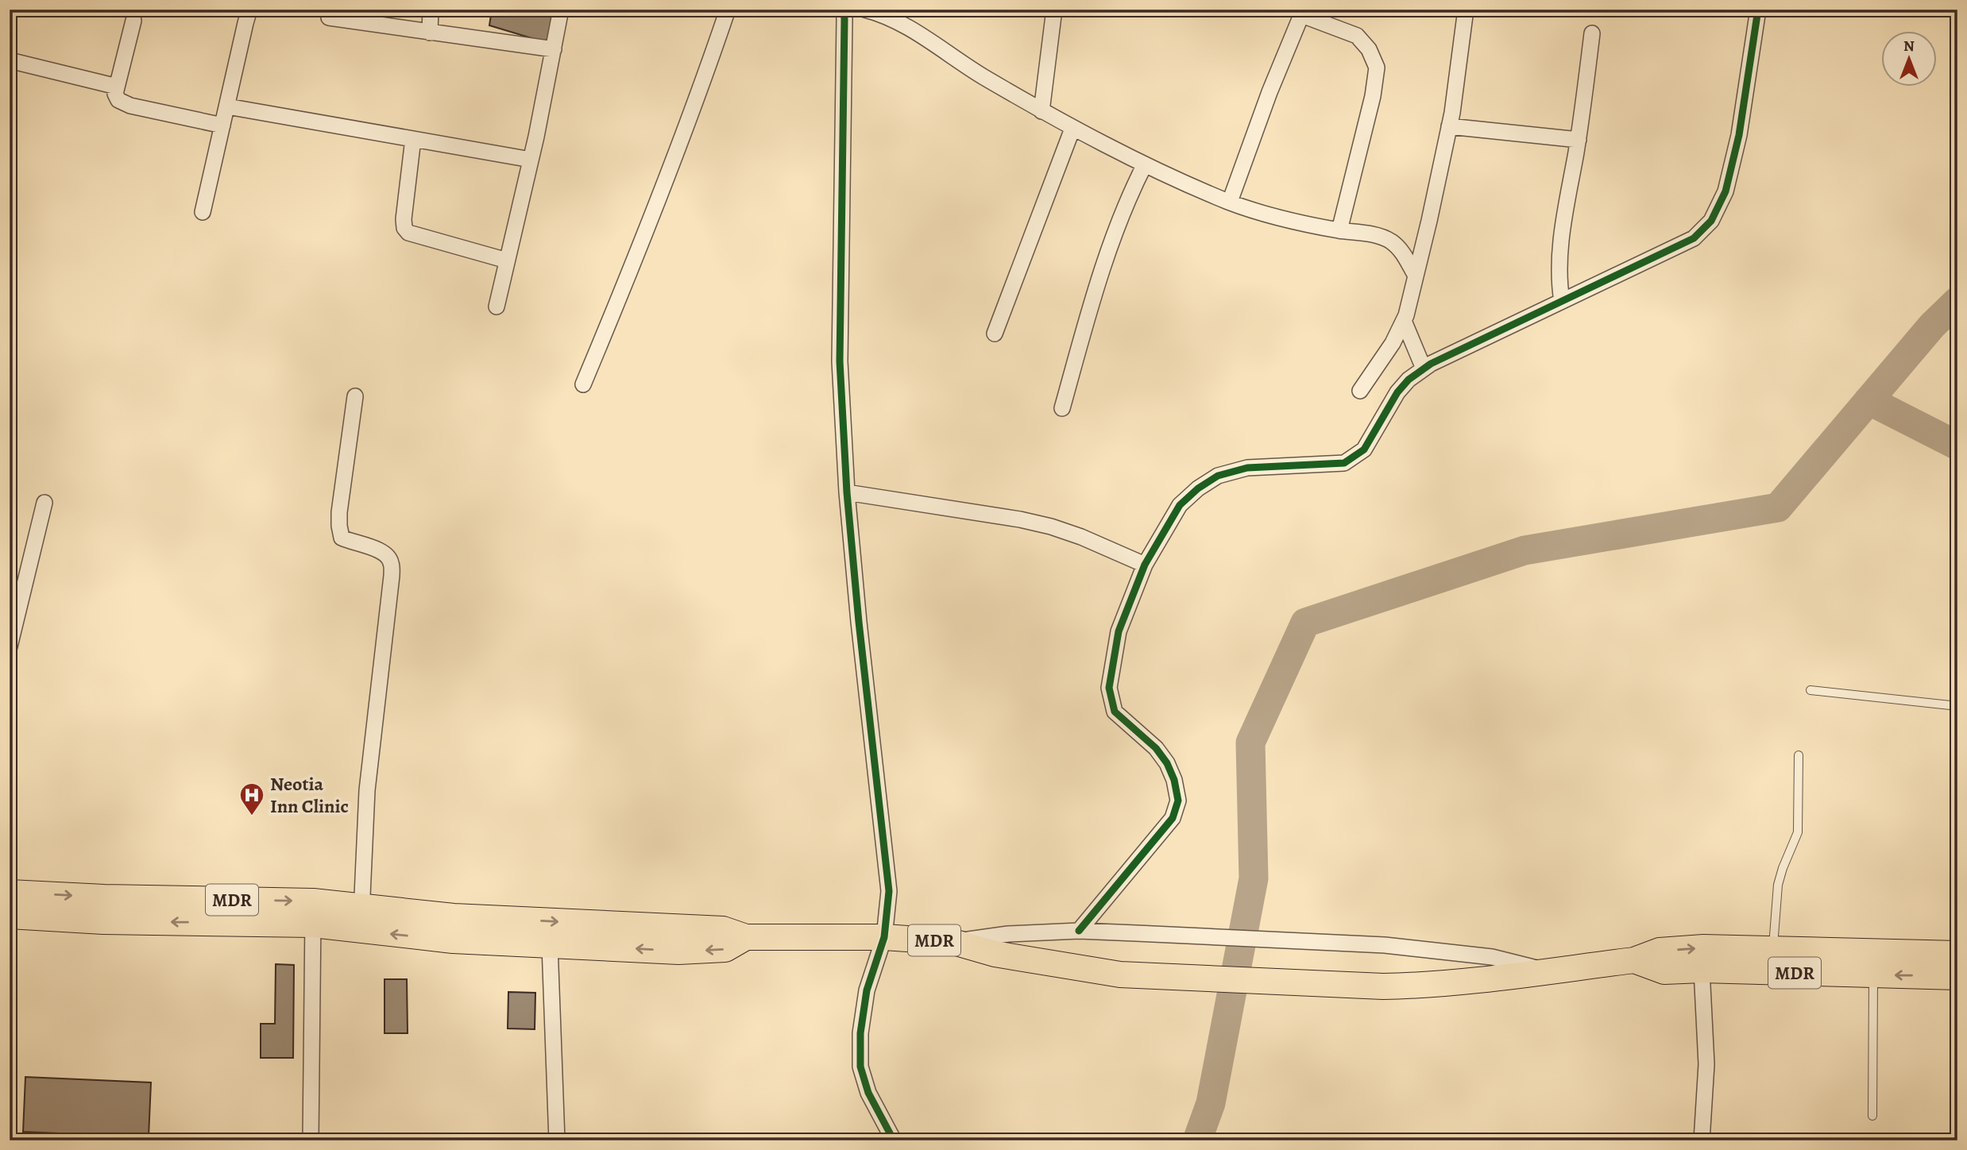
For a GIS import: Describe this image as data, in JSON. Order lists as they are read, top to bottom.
{
  "streets": {
    "main road": ["MDR"]
  },
  "places": {
    "hospital": ["Neotia Inn Clinic"]
  },
  "north": "top"
}
